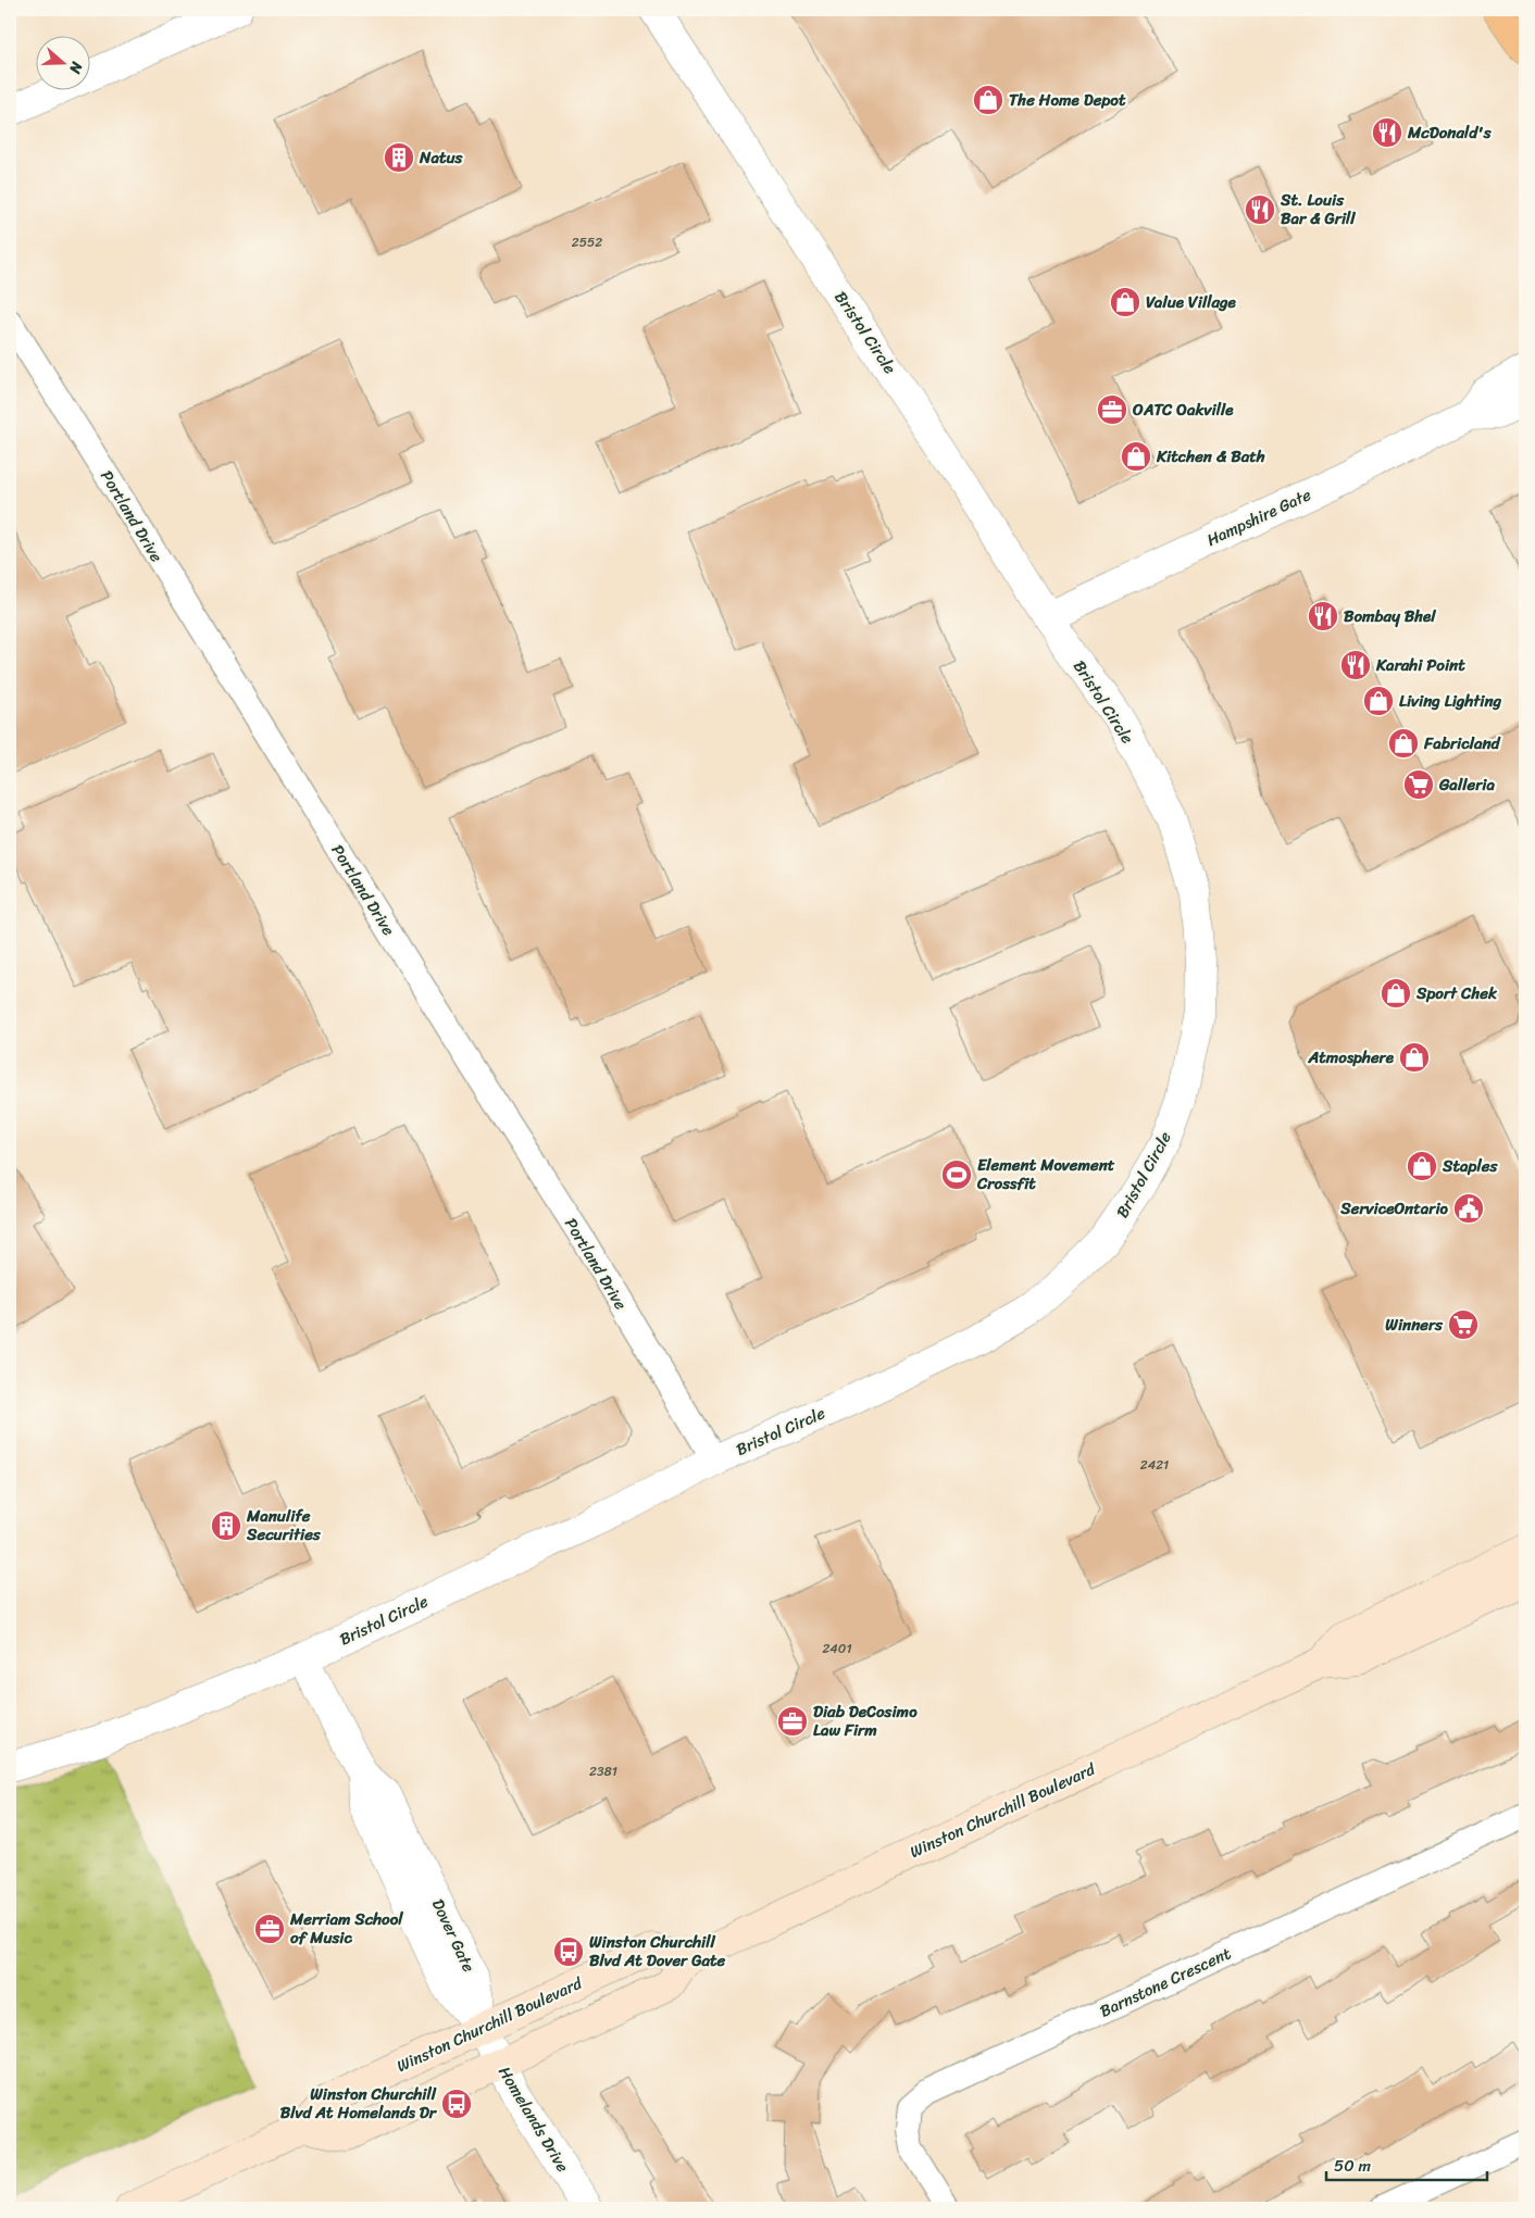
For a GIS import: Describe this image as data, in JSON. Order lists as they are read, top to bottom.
{
  "streets": {
    "main road": ["Winston Churchill Boulevard"],
    "street": [
      "Bristol Circle",
      "Portland Drive",
      "Hampshire Gate",
      "Dover Gate",
      "Barnstone Crescent",
      "Homelands Drive"
    ]
  },
  "crossings": [
    ["Bristol Circle", "Portland Drive"],
    ["Bristol Circle", "Hampshire Gate"],
    ["Bristol Circle", "Dover Gate"],
    ["Winston Churchill Boulevard", "Dover Gate"],
    ["Winston Churchill Boulevard", "Homelands Drive"],
    ["Dover Gate", "Homelands Drive"]
  ],
  "places": {
    "shop": [
      "The Home Depot",
      "Value Village",
      "Kitchen & Bath",
      "Living Lighting",
      "Fabricland",
      "Sport Chek",
      "Atmosphere",
      "Staples"
    ],
    "restaurant": [
      "McDonald's",
      "St. Louis Bar & Grill",
      "Bombay Bhel",
      "Karahi Point"
    ],
    "building": ["Natus", "Manulife Securities"],
    "office": ["OATC Oakville", "Diab DeCosimo Law Firm", "Merriam School of Music"],
    "supermarket": ["Galleria", "Winners"],
    "sports": ["Element Movement Crossfit"],
    "public building": ["ServiceOntario"],
    "bus stop": ["Winston Churchill Blvd At Dover Gate", "Winston Churchill Blvd At Homelands Dr"]
  },
  "house_numbers": [
    "2552",
    "2421",
    "2401",
    "2381"
  ],
  "scale_bar": "50 m",
  "north": "right"
}
